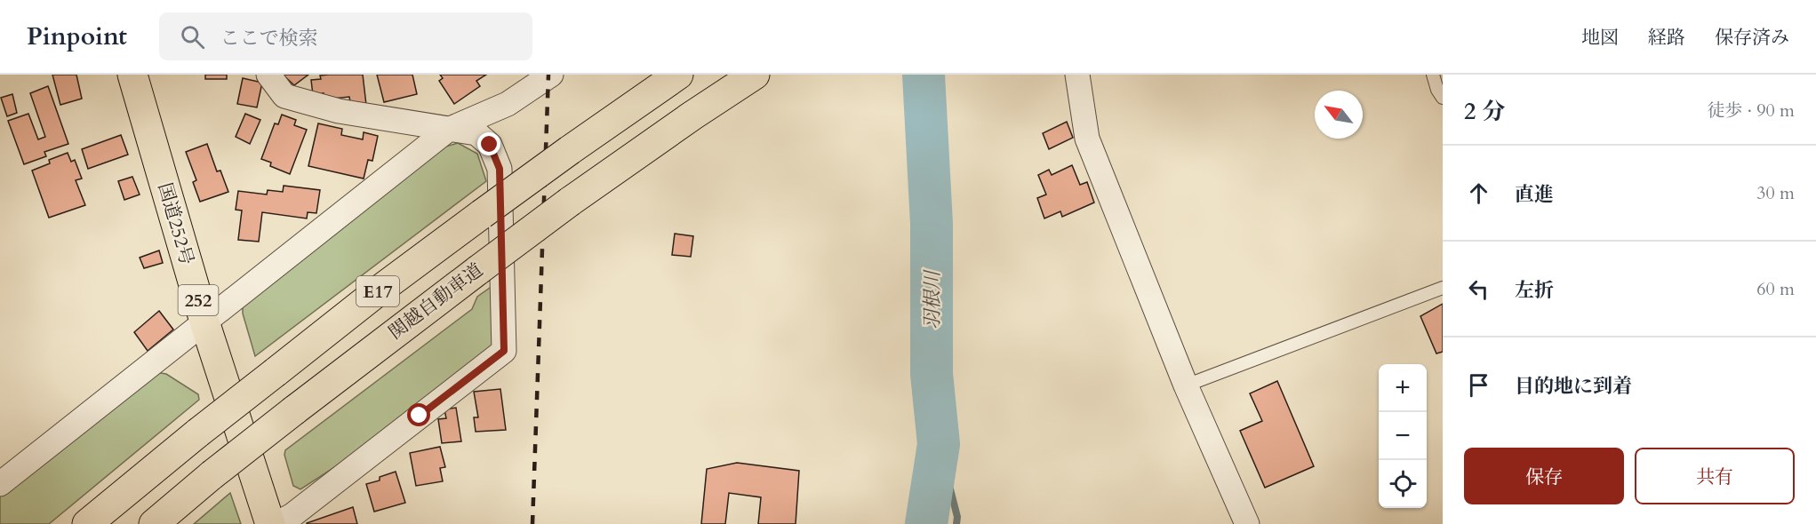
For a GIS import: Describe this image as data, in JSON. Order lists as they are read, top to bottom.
{
  "streets": {
    "highway": [
      "国道252号",
      "E17",
      "252",
      "関越自動車道"
    ]
  },
  "water": ["羽根川"],
  "north": "top left",
  "page": {
    "header": "Pinpoint",
    "search": "ここで検索",
    "nav": ["地図", "経路", "保存済み"],
    "heading": ["2 分", "徒歩 · 90 m"],
    "list": [
      ["直進", "30 m"],
      ["左折", "60 m"],
      "目的地に到着"
    ],
    "map_buttons": ["+", "−"],
    "buttons": ["保存", "共有"]
  }
}
